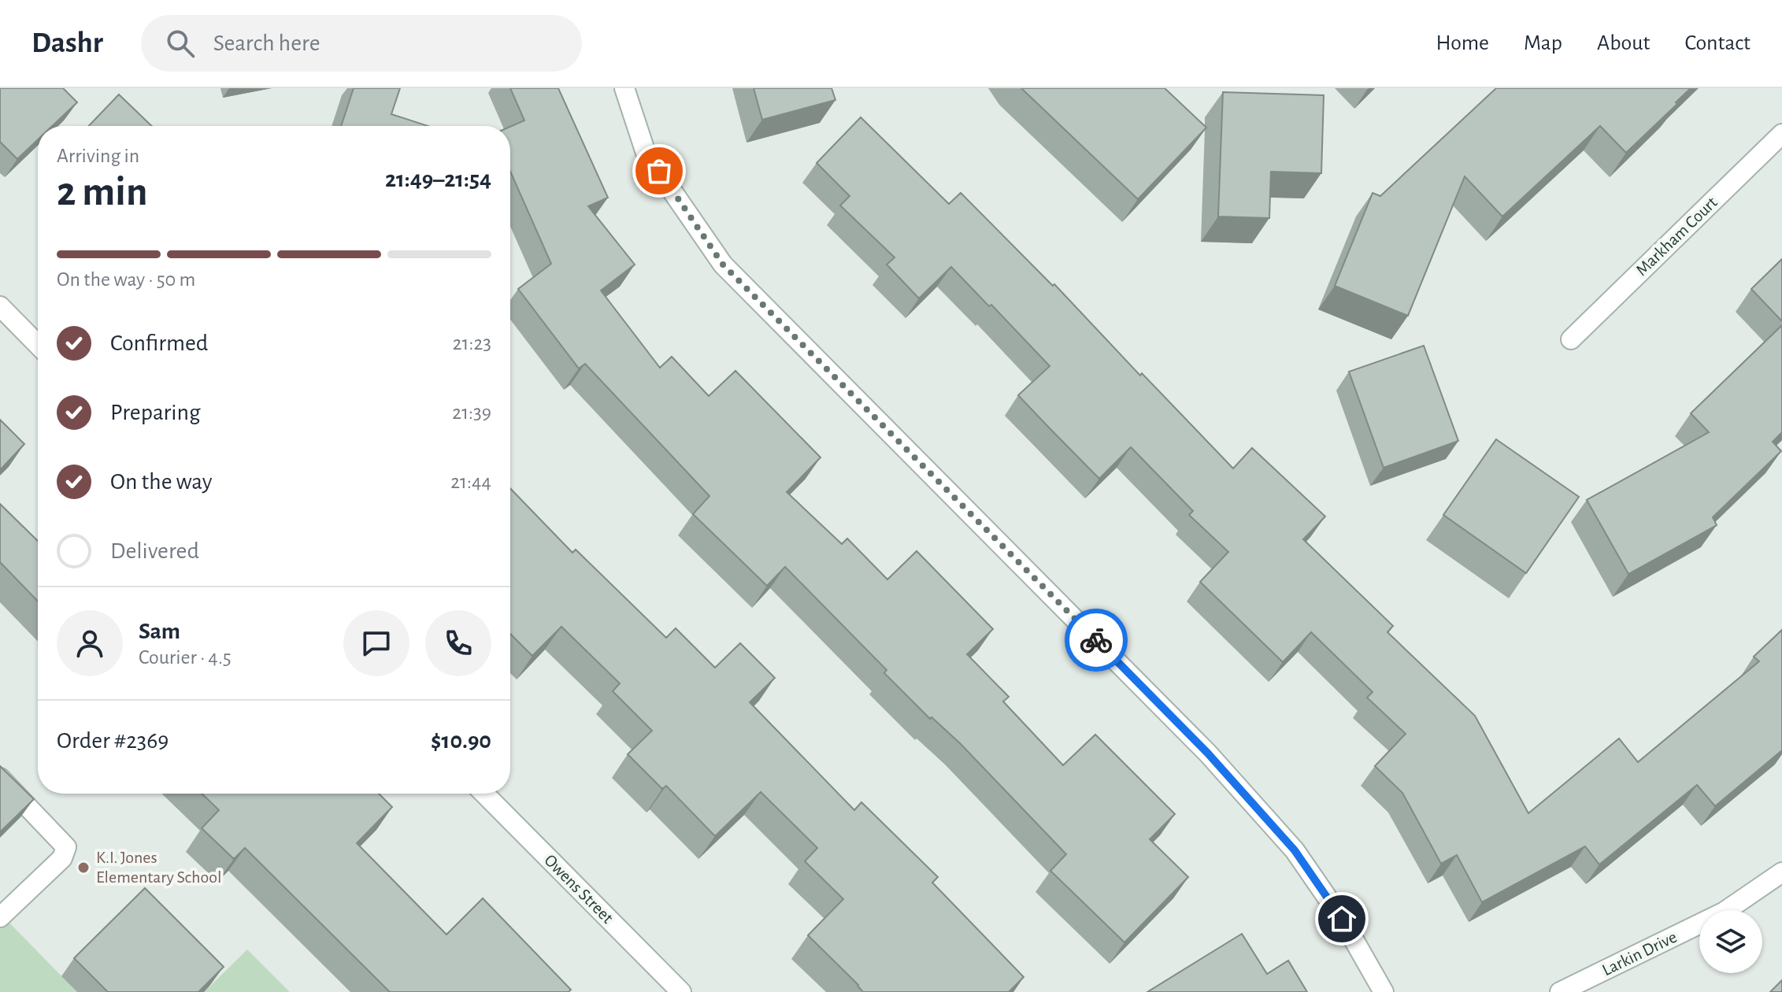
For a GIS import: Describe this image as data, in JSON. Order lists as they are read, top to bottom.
{
  "streets": {
    "street": ["Markham Court", "Owens Street", "Larkin Drive"]
  },
  "places": ["K.I. Jones Elementary School"],
  "page": {
    "header": "Dashr",
    "search": "Search here",
    "nav": [
      "Home",
      "Map",
      "About",
      "Contact"
    ],
    "heading": ["2 min", "Arriving in", "21:49–21:54"],
    "panel": [
      "Sam",
      "Courier · 4.5",
      "Order #2369",
      "$10.90"
    ],
    "bar": "On the way · 50 m",
    "list": [
      ["Confirmed", "21:23"],
      ["Preparing", "21:39"],
      ["On the way", "21:44"],
      "Delivered"
    ]
  }
}
